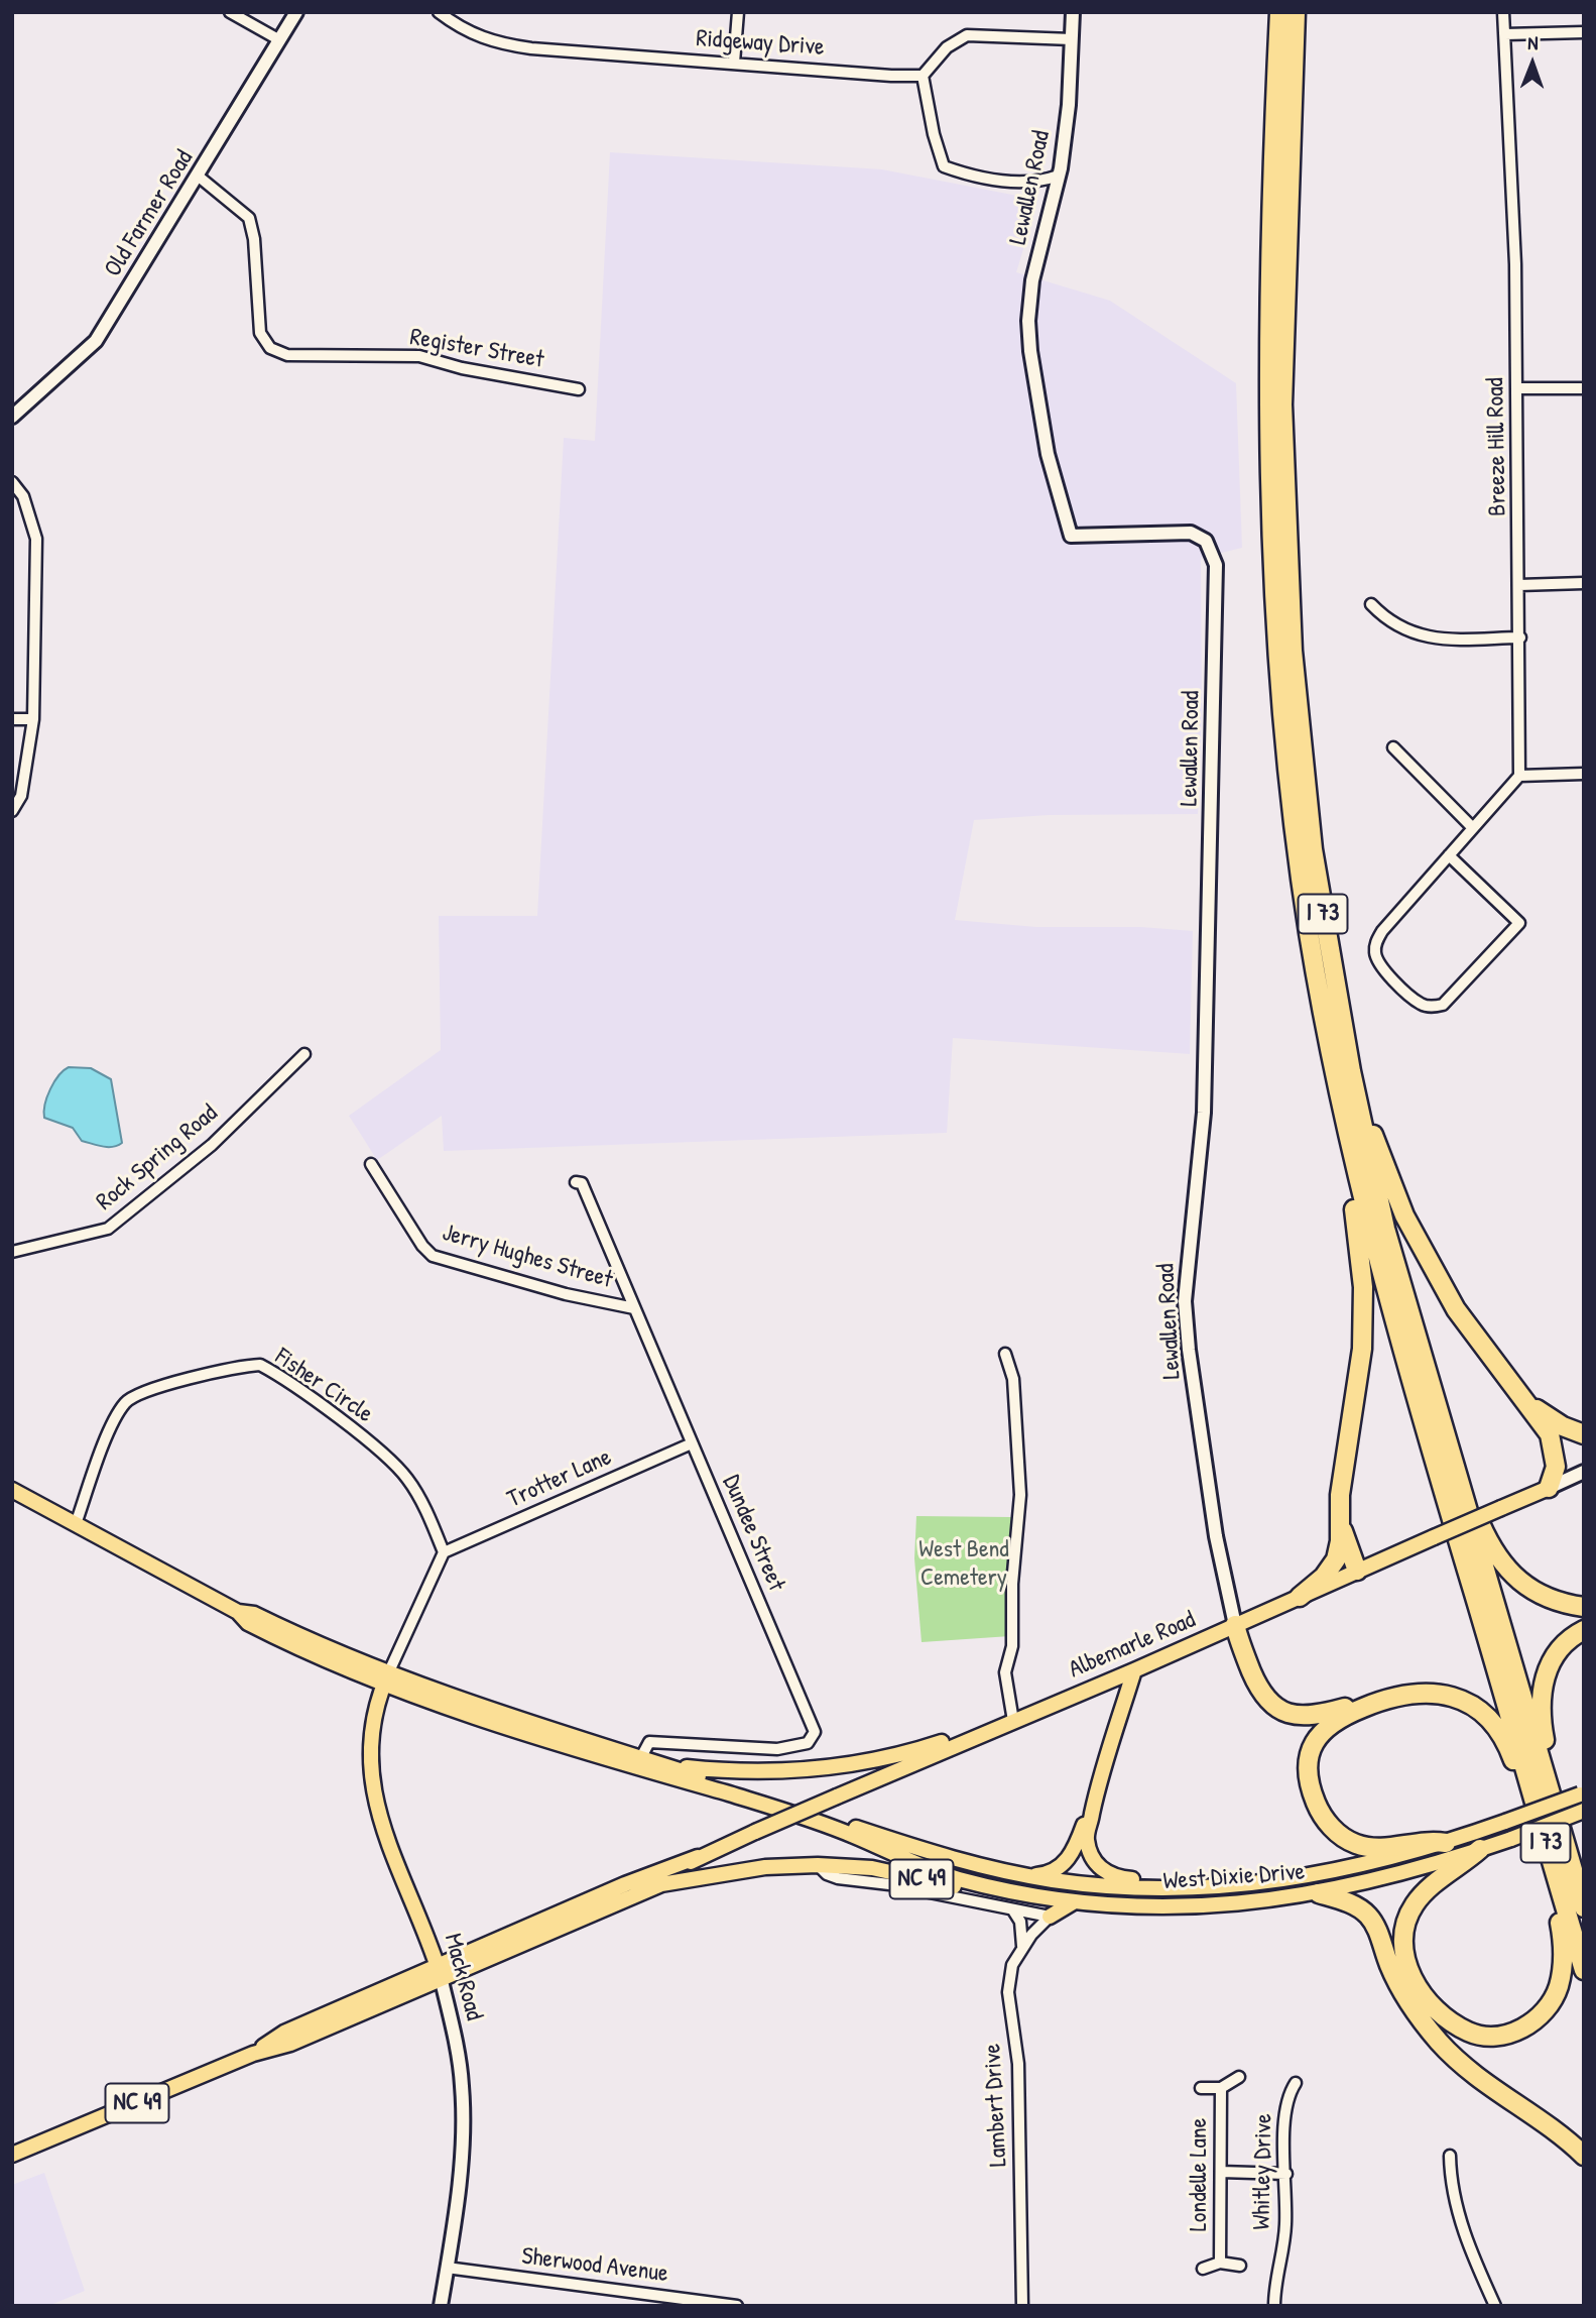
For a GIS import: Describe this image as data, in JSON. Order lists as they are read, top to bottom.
{
  "streets": {
    "highway": ["I 73"],
    "main road": [
      "Albemarle Road",
      "West Dixie Drive",
      "NC 49",
      "Mack Road"
    ],
    "street": [
      "Ridgeway Drive",
      "Lewallen Road",
      "Old Farmer Road",
      "Register Street",
      "Breeze Hill Road",
      "Rock Spring Road",
      "Jerry Hughes Street",
      "Fisher Circle",
      "Trotter Lane",
      "Dundee Street",
      "Lambert Drive",
      "Whitley Drive",
      "Londelle Lane",
      "Sherwood Avenue"
    ]
  },
  "crossings": [
    ["Ridgeway Drive", "Lewallen Road"],
    ["Lewallen Road", "Albemarle Road"],
    ["Old Farmer Road", "Register Street"],
    ["Jerry Hughes Street", "Dundee Street"],
    ["Fisher Circle", "Trotter Lane"],
    ["Trotter Lane", "Dundee Street"],
    ["Albemarle Road", "NC 49"],
    ["Albemarle Road", "Mack Road"],
    ["West Dixie Drive", "NC 49"],
    ["NC 49", "Mack Road"],
    ["Mack Road", "Sherwood Avenue"]
  ],
  "parks": ["West Bend Cemetery"],
  "north": "top"
}
